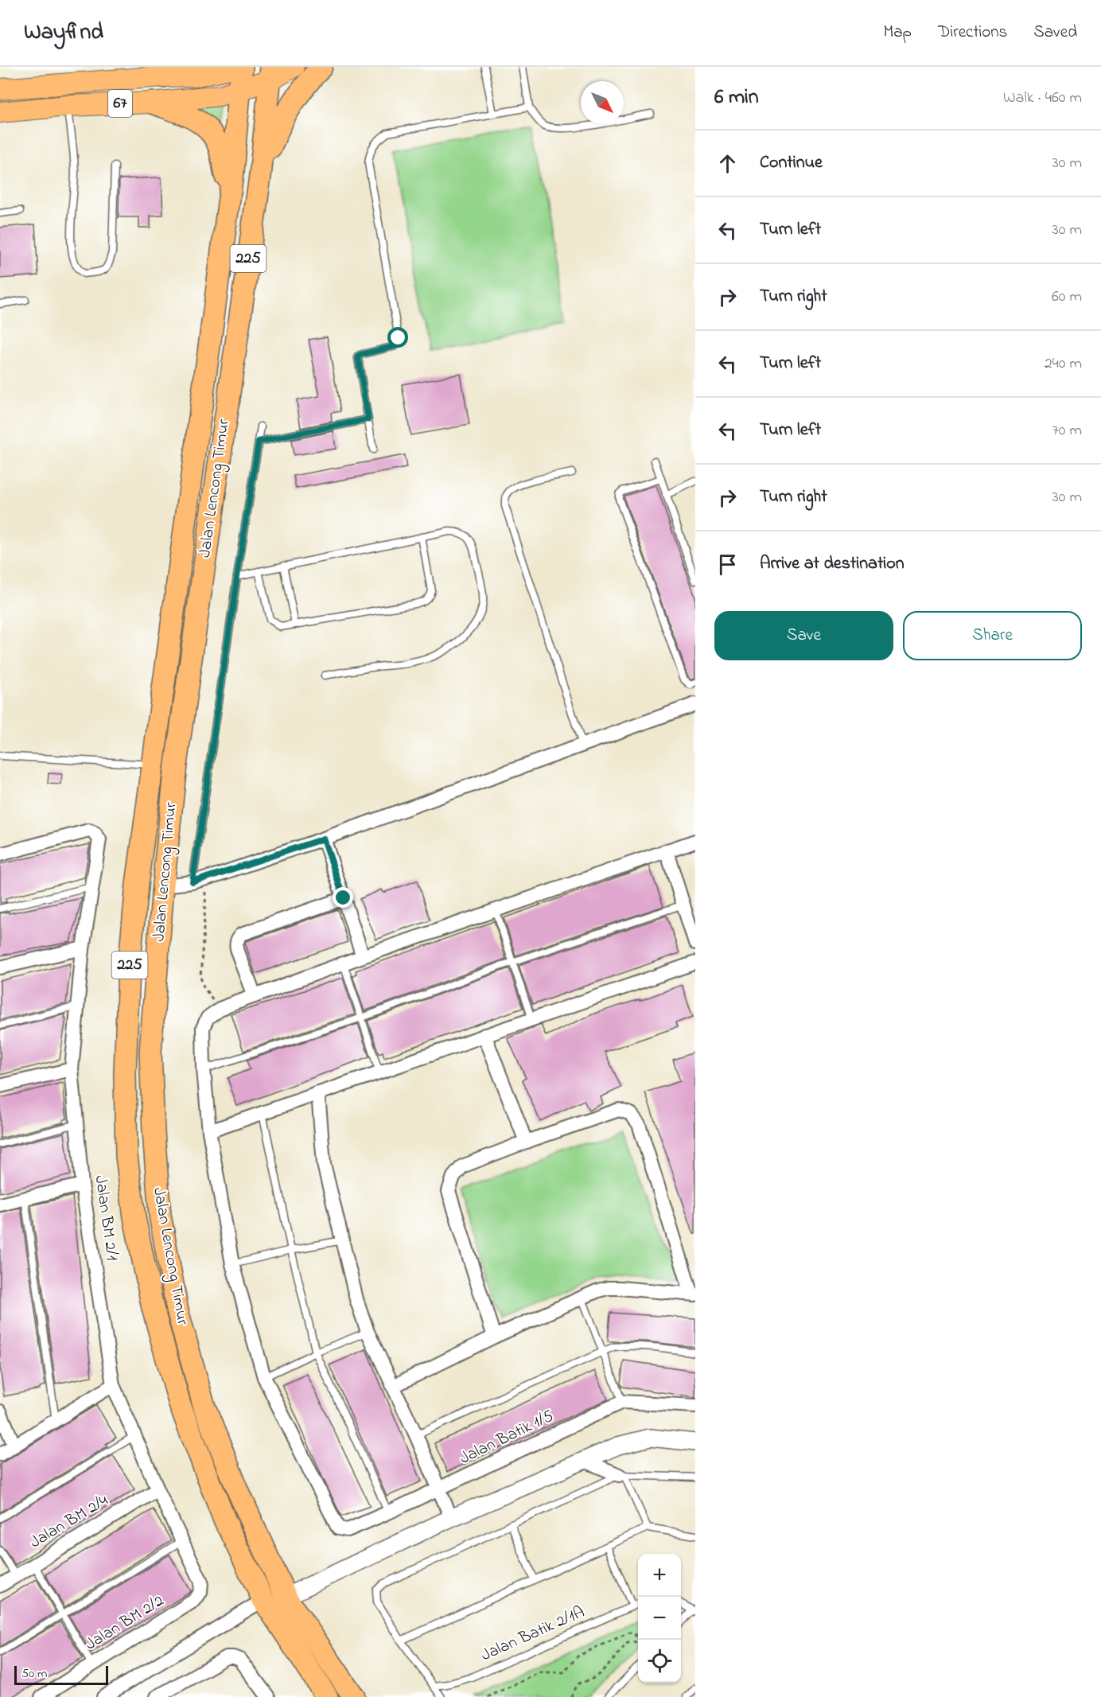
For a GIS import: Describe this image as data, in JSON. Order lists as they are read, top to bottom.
{
  "streets": {
    "highway": ["225", "Jalan Lencong Timur"],
    "main road": ["67"],
    "street": [
      "Jalan BM 2/1",
      "Jalan Batik 1/5",
      "Jalan BM 2/4",
      "Jalan BM 2/2"
    ],
    "lane": ["Jalan Batik 2/1A"]
  },
  "crossings": [
    ["67", "Jalan Lencong Timur"],
    ["Jalan BM 2/1", "Jalan BM 2/4"],
    ["Jalan BM 2/1", "Jalan BM 2/2"]
  ],
  "scale_bar": "50 m",
  "north": "bottom right",
  "page": {
    "header": "Wayfind",
    "nav": ["Map", "Directions", "Saved"],
    "heading": ["6 min", "Walk · 460 m"],
    "list": [
      ["Continue", "30 m"],
      ["Turn left", "30 m"],
      ["Turn right", "60 m"],
      ["Turn left", "240 m"],
      ["Turn left", "70 m"],
      ["Turn right", "30 m"],
      "Arrive at destination"
    ],
    "buttons": ["Save", "Share"],
    "map_buttons": ["+", "−"],
    "scale": "50 m"
  }
}
